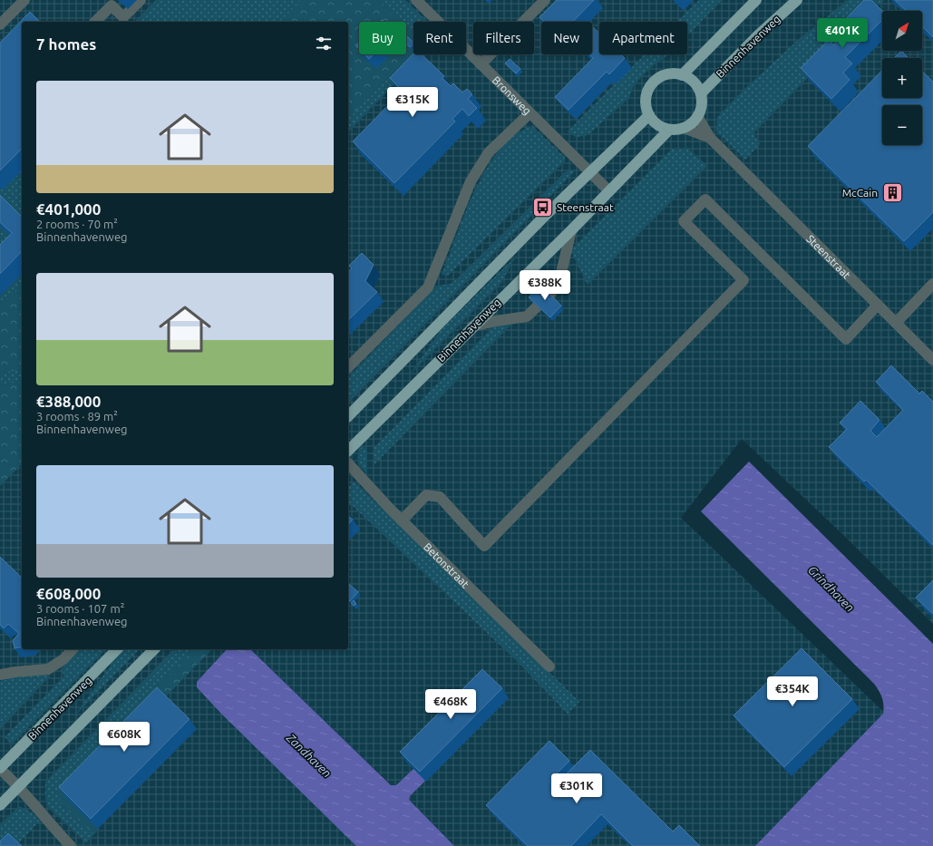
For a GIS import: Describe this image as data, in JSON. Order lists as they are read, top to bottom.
{
  "streets": {
    "main road": ["Binnenhavenweg"],
    "street": ["Bronsweg", "Steenstraat", "Betonstraat"]
  },
  "crossings": [
    ["Binnenhavenweg", "Bronsweg"],
    ["Binnenhavenweg", "Steenstraat"]
  ],
  "water": ["Grindhaven", "Zandhaven"],
  "places": {
    "building": ["McCain"],
    "bus stop": ["Steenstraat"]
  },
  "north": "top right",
  "page": {
    "map_buttons": ["+", "−"],
    "price": [
      "€401K",
      "€315K",
      "€388K",
      "€354K",
      "€468K",
      "€608K",
      "€301K"
    ],
    "chip": [
      "Buy",
      "Rent",
      "Filters",
      "New",
      "Apartment"
    ],
    "heading": "7 homes",
    "list": [
      {
        "name": "€401,000",
        "note": "2 rooms · 70 m² · Binnenhavenweg"
      },
      {
        "name": "€388,000",
        "note": "3 rooms · 89 m² · Binnenhavenweg"
      },
      {
        "name": "€608,000",
        "note": "3 rooms · 107 m² · Binnenhavenweg"
      }
    ]
  }
}
